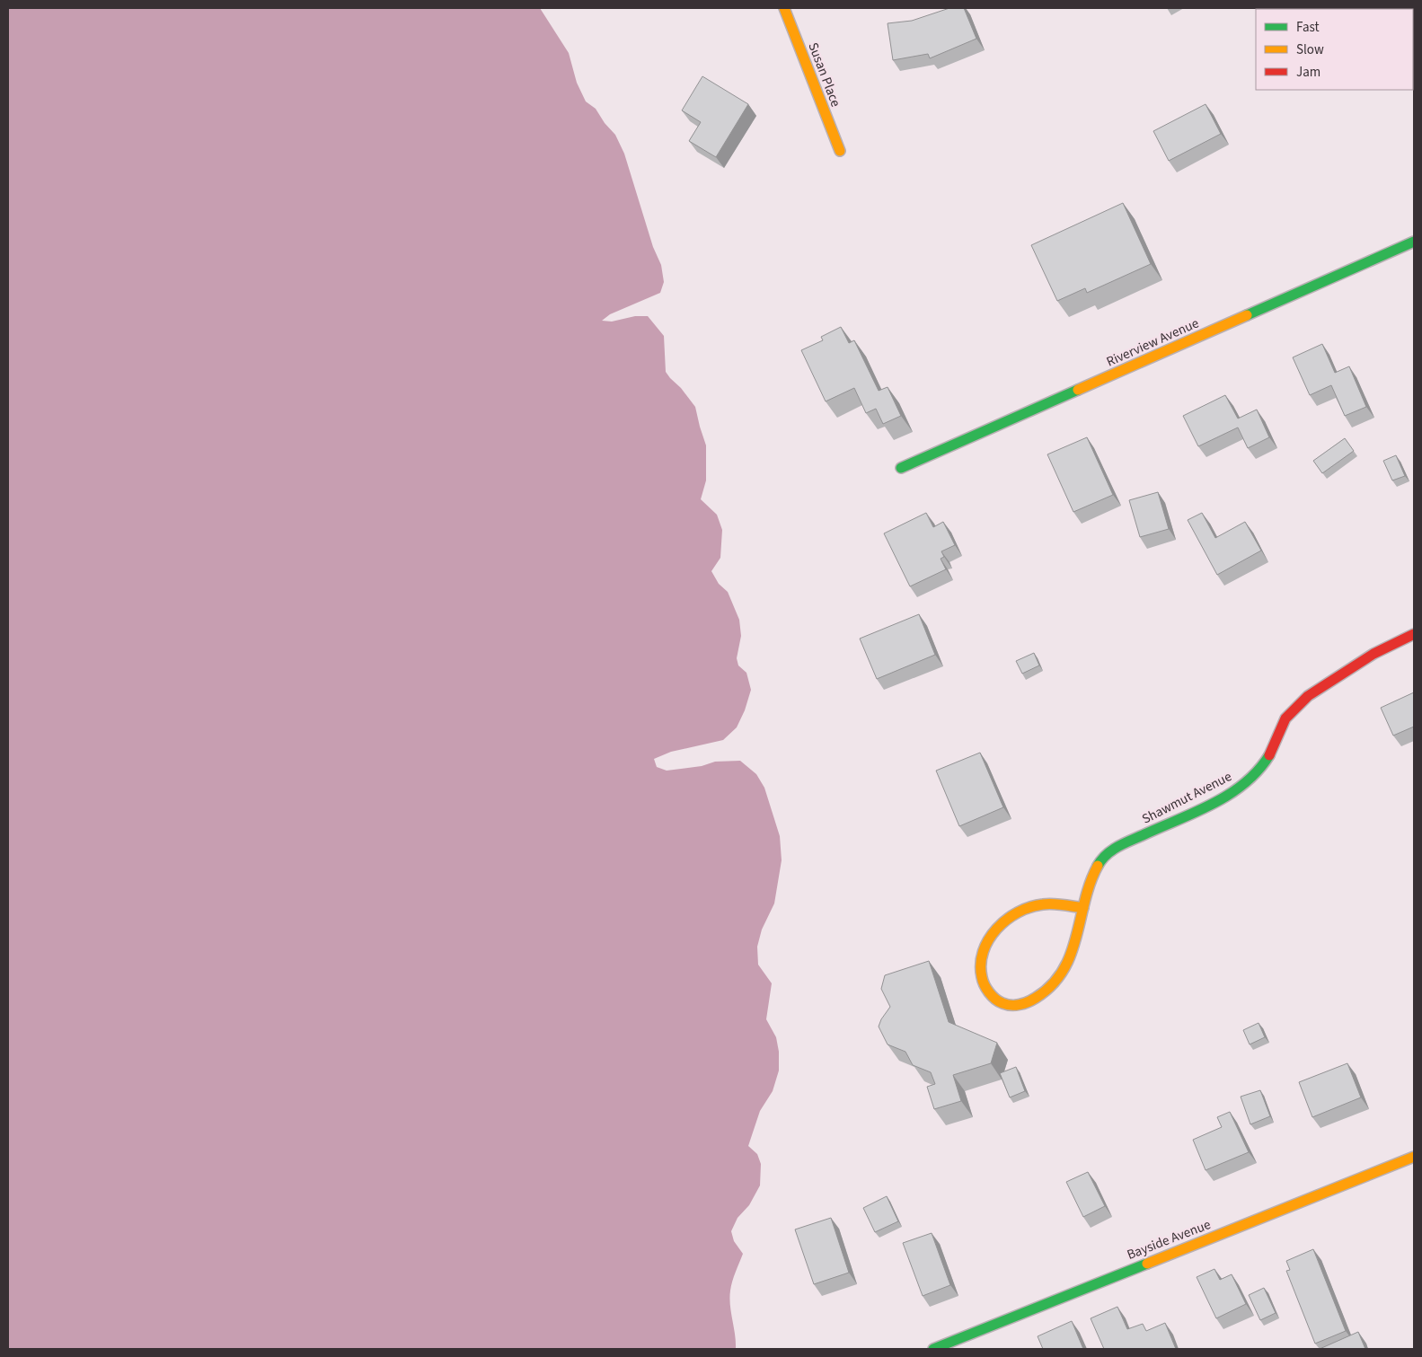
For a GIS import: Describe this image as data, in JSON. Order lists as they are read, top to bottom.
{
  "streets": {
    "street": [
      "Susan Place",
      "Riverview Avenue",
      "Shawmut Avenue",
      "Bayside Avenue"
    ]
  },
  "legend": ["Fast", "Slow", "Jam"]
}
